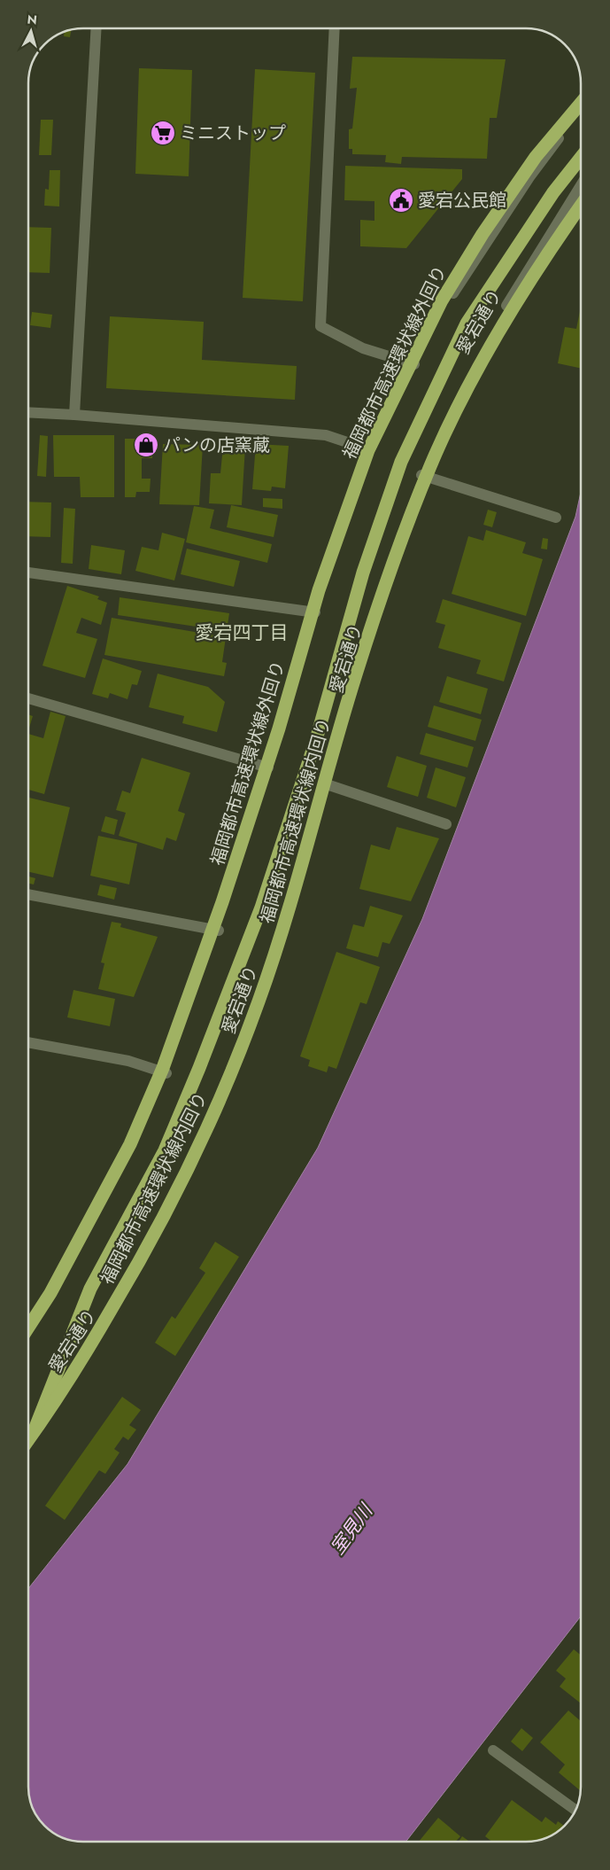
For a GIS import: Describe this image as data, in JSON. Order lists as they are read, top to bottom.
{
  "streets": {
    "highway": ["福岡都市高速環状線外回り", "福岡都市高速環状線内回り"],
    "street": ["愛宕通り"]
  },
  "districts": ["愛宕四丁目"],
  "water": ["室見川"],
  "places": {
    "supermarket": ["ミニストップ"],
    "public building": ["愛宕公民館"],
    "shop": ["パンの店窯蔵"]
  },
  "north": "top"
}
